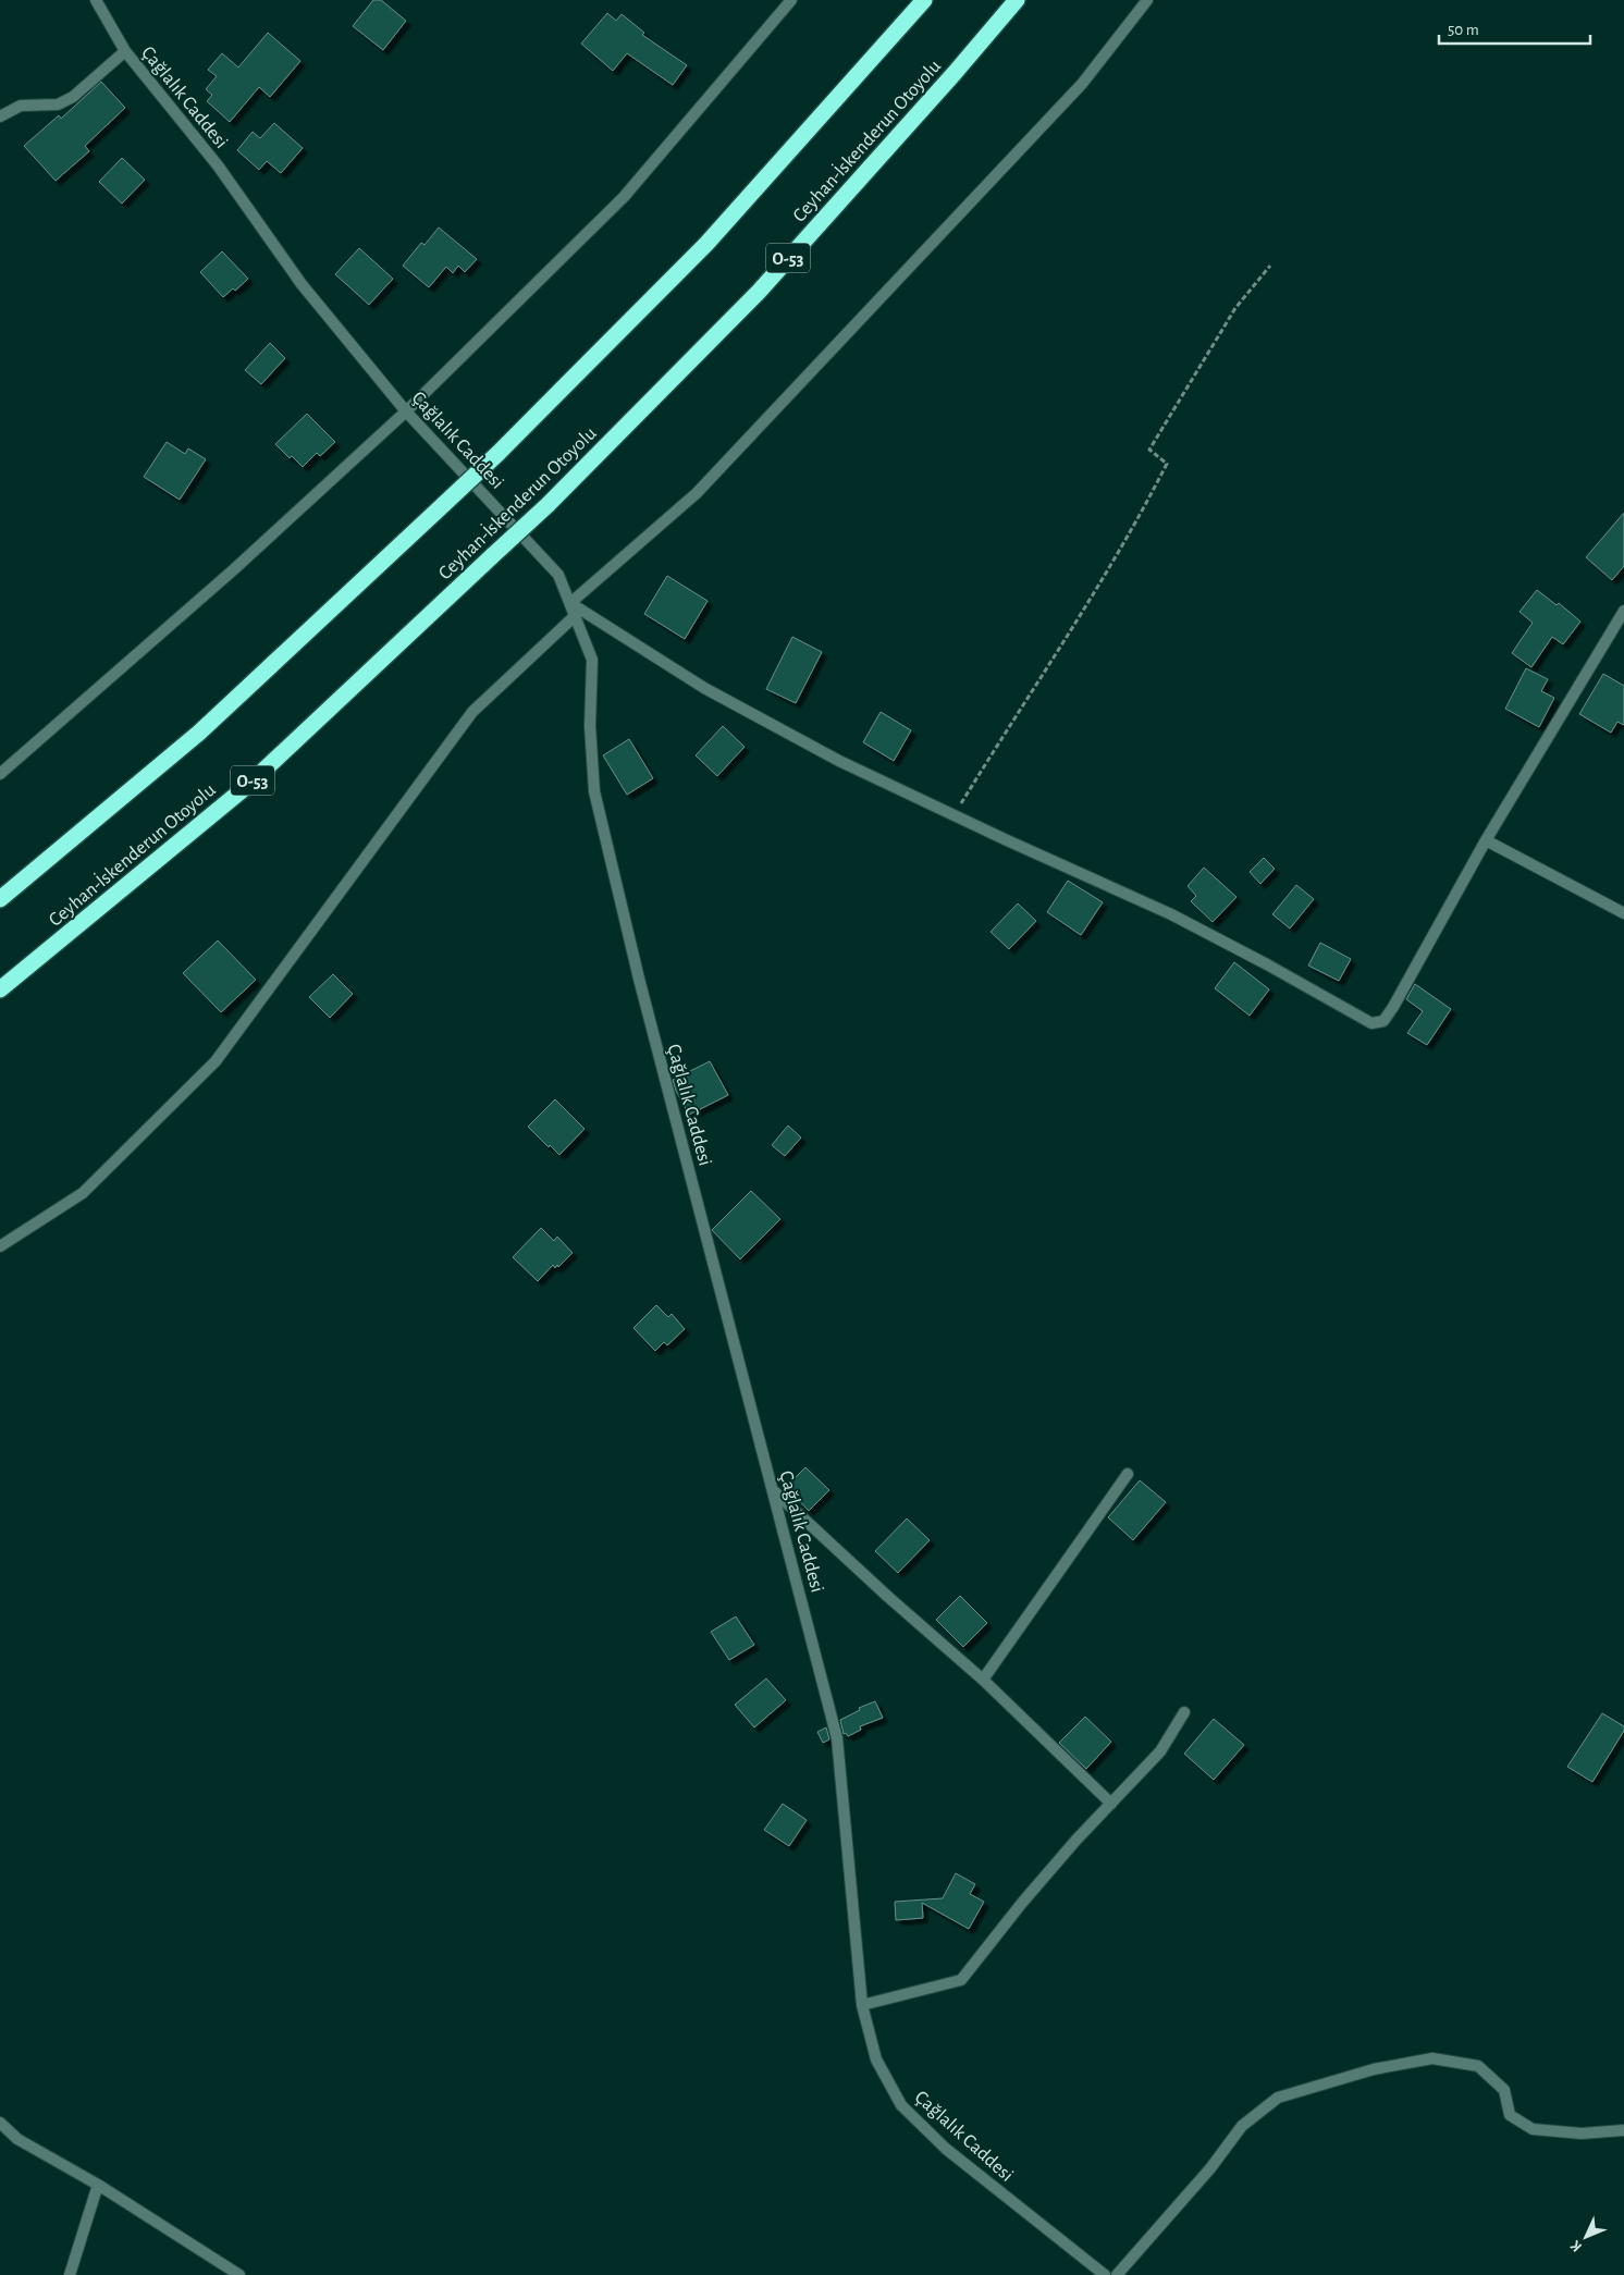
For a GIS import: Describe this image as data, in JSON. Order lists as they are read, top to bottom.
{
  "streets": {
    "highway": ["Ceyhan-İskenderun Otoyolu", "O-53"],
    "street": ["Çağlalık Caddesi"]
  },
  "scale_bar": "50 m",
  "north": "bottom left"
}
